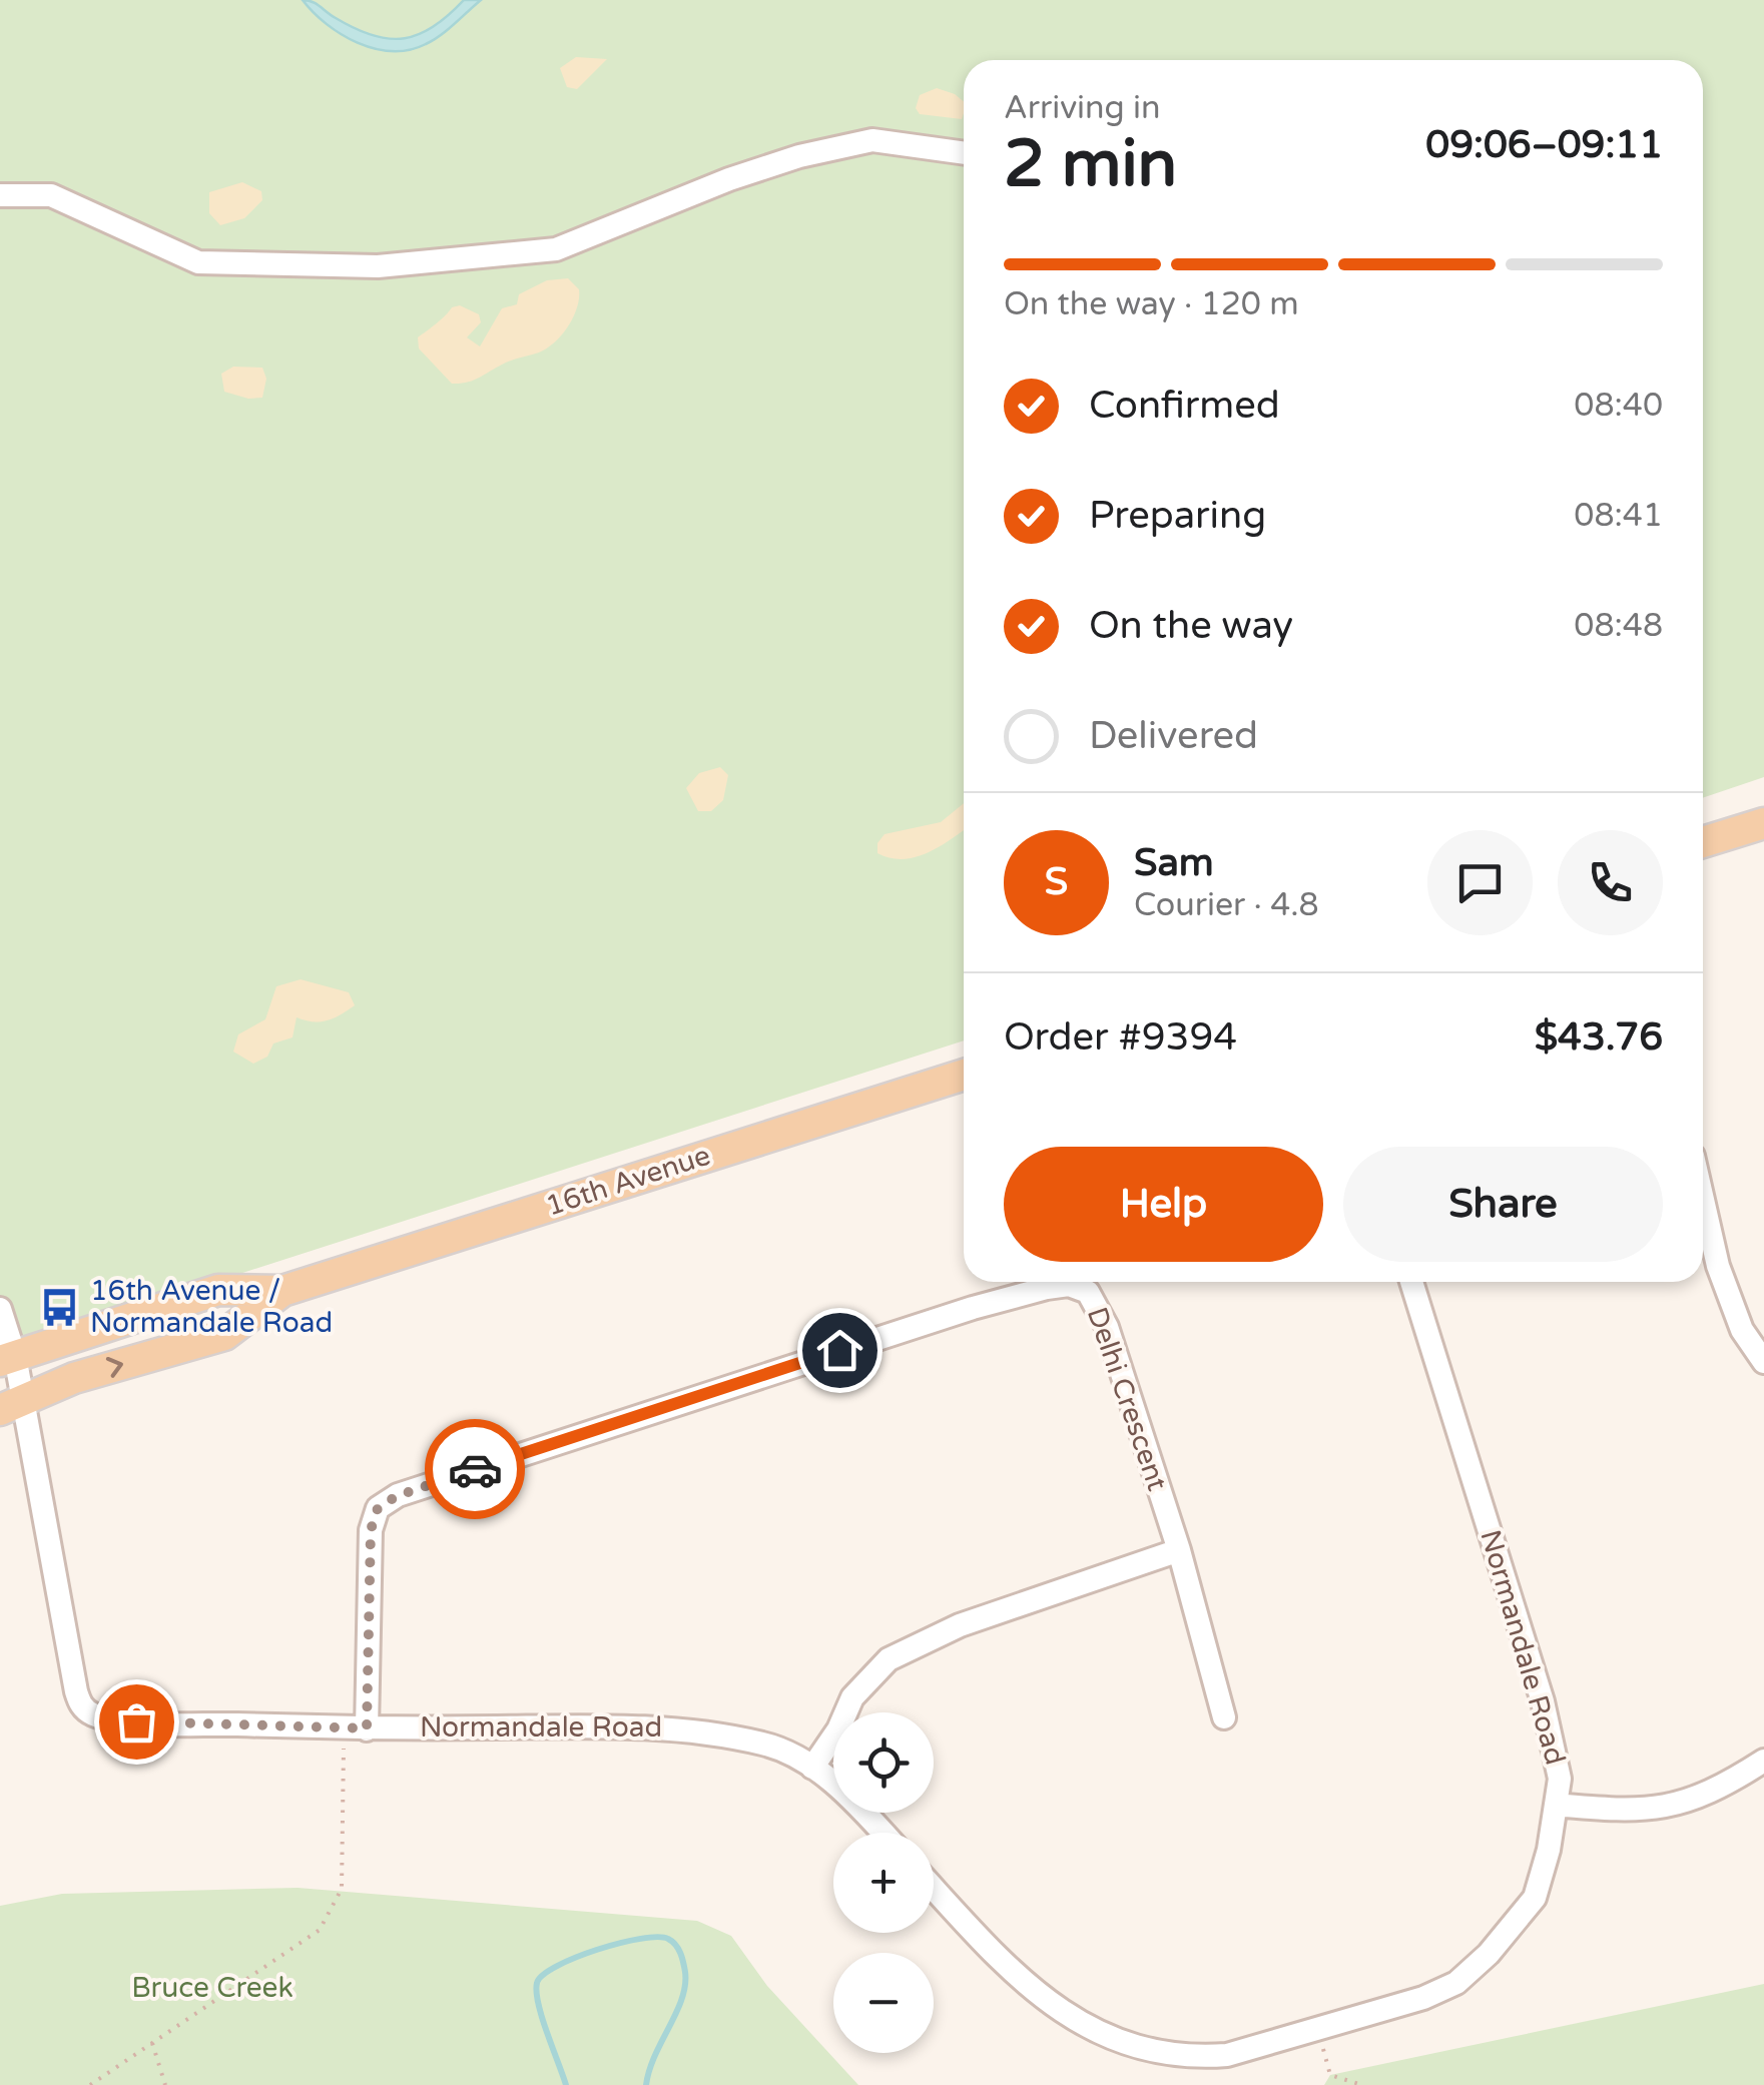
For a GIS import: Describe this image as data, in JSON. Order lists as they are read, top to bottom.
{
  "streets": {
    "main road": ["16th Avenue"],
    "street": ["Delhi Crescent", "Normandale Road"]
  },
  "crossings": [
    ["16th Avenue", "Normandale Road"],
    ["Delhi Crescent", "Normandale Road"]
  ],
  "parks": ["Bruce Creek"],
  "places": {
    "bus stop": ["16th Avenue / Normandale Road"]
  },
  "page": {
    "heading": ["2 min", "Arriving in", "09:06–09:11"],
    "panel": [
      "Sam",
      "Courier · 4.8",
      "Order #9394",
      "$43.76"
    ],
    "bar": "On the way · 120 m",
    "list": [
      ["Confirmed", "08:40"],
      ["Preparing", "08:41"],
      ["On the way", "08:48"],
      "Delivered"
    ],
    "round": "S",
    "buttons": ["Help", "Share"],
    "map_buttons": ["+", "−"]
  }
}
